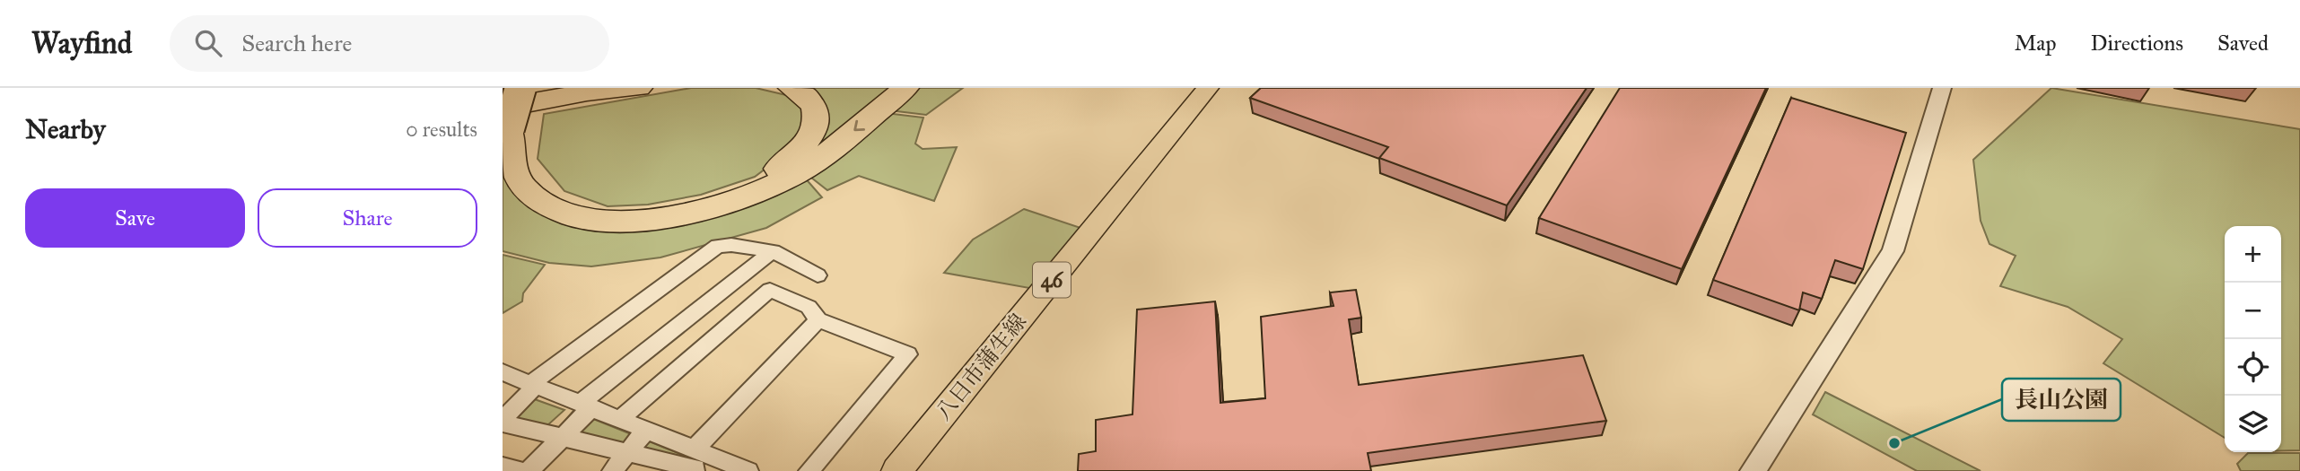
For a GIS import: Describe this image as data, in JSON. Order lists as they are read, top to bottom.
{
  "streets": {
    "main road": ["46", "八日市蒲生線"]
  },
  "places": ["長山公園"],
  "page": {
    "header": "Wayfind",
    "search": "Search here",
    "nav": ["Map", "Directions", "Saved"],
    "heading": ["Nearby", "0 results"],
    "buttons": ["Save", "Share"],
    "map_buttons": ["+", "−"]
  }
}
